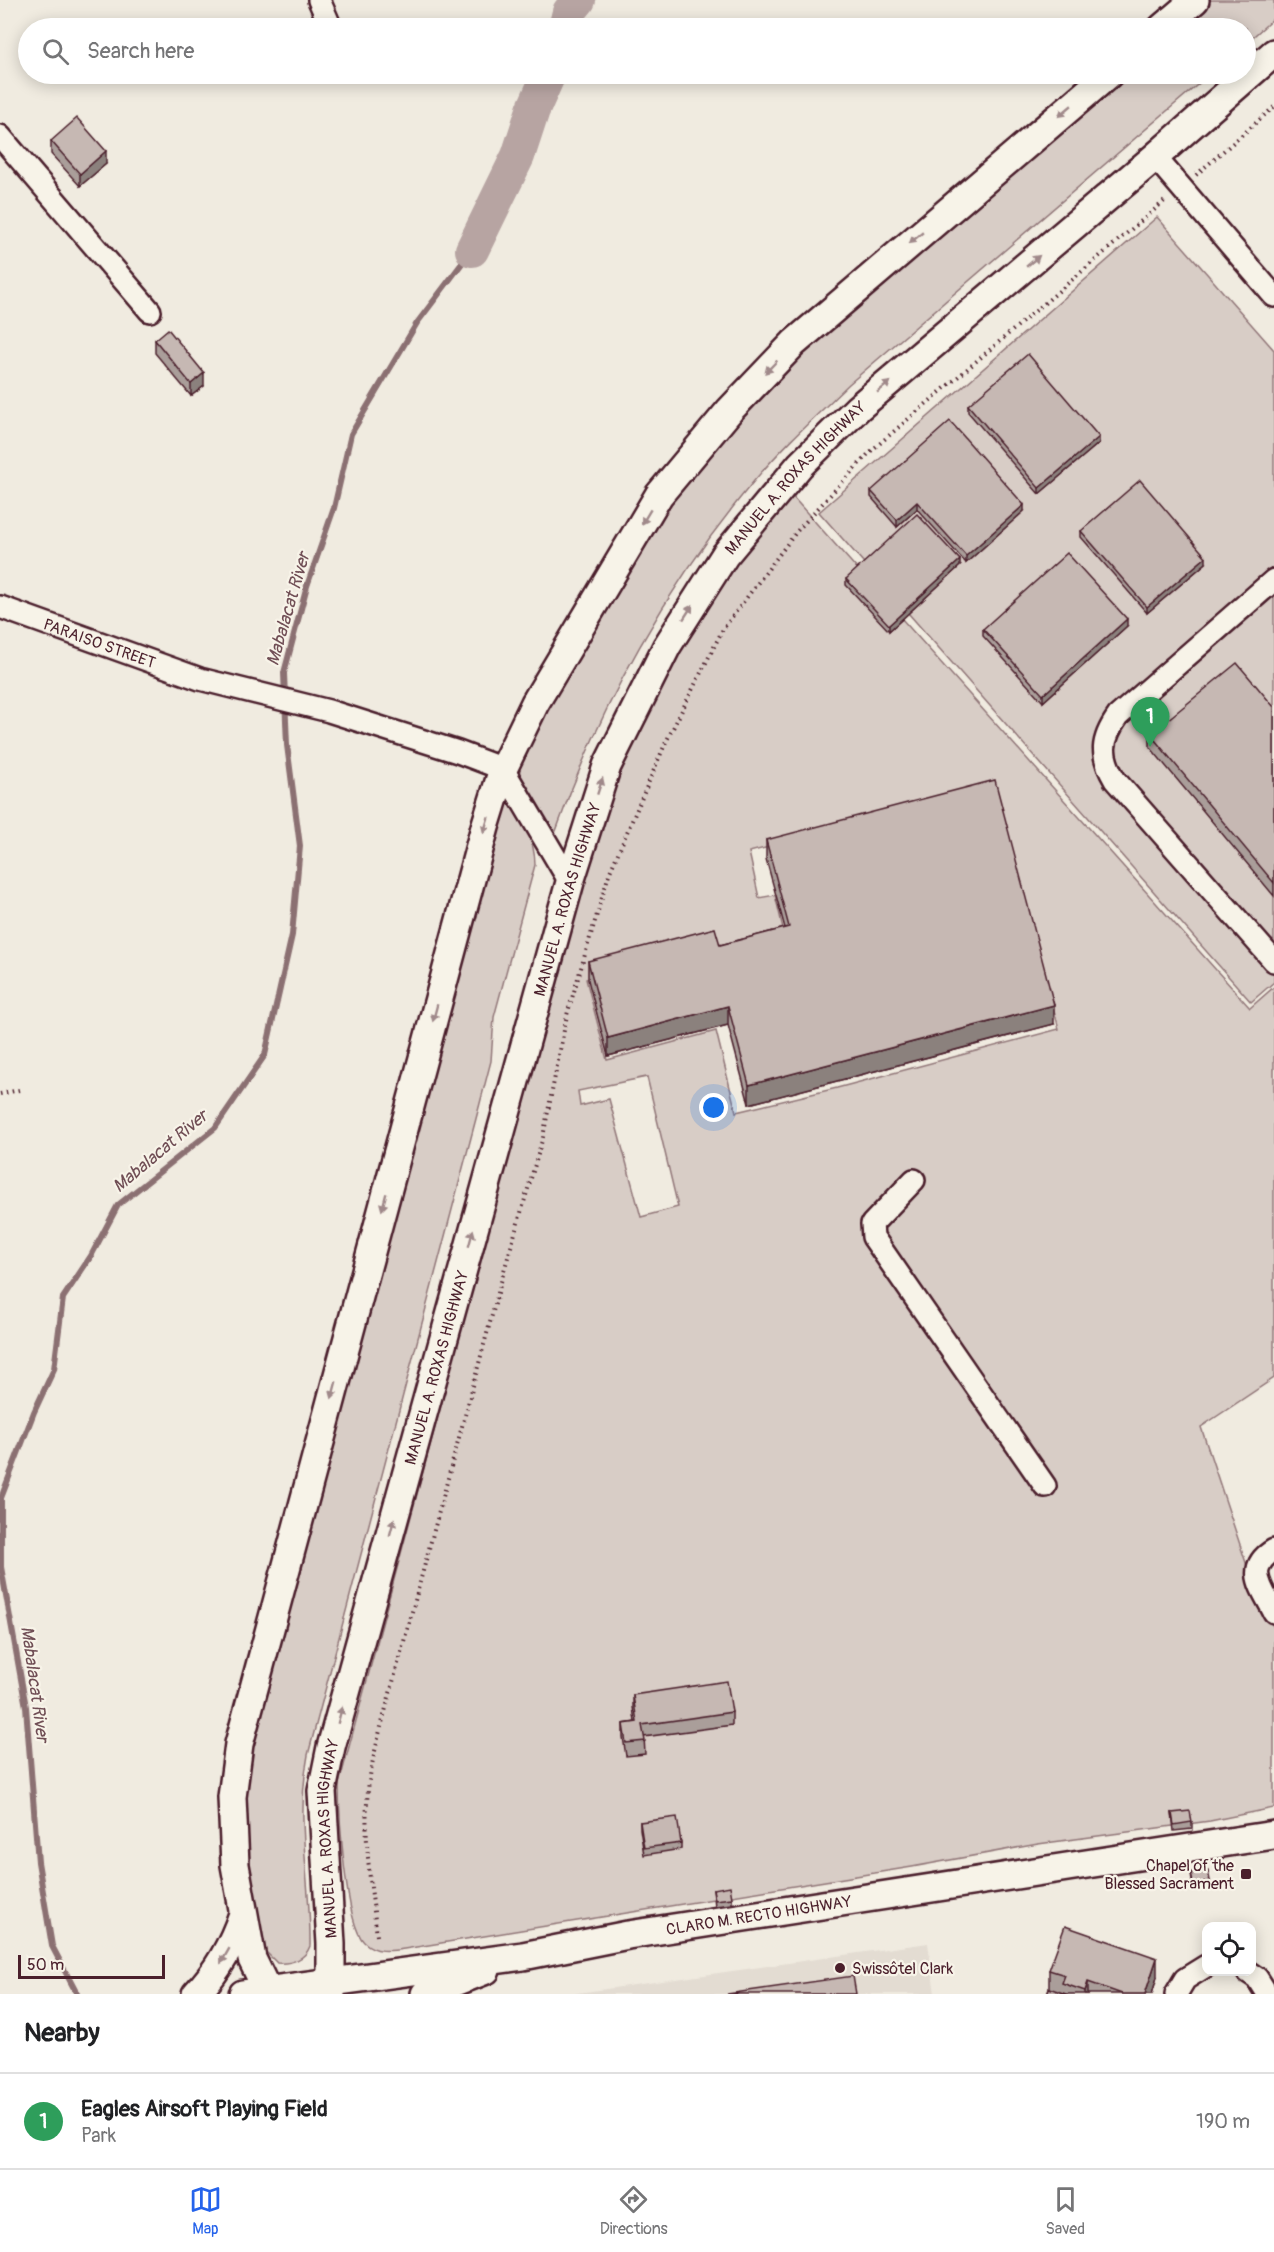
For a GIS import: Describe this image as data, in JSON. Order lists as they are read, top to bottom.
{
  "streets": {
    "main road": ["MANUEL A. ROXAS HIGHWAY", "CLARO M. RECTO HIGHWAY"],
    "street": ["PARAISO STREET"]
  },
  "crossings": [
    ["MANUEL A. ROXAS HIGHWAY", "CLARO M. RECTO HIGHWAY"]
  ],
  "water": ["Mabalacat River"],
  "places": {
    "transit": ["Chapel of the Blessed Sacrament"],
    "other": ["Swissôtel Clark"]
  },
  "scale_bar": "50 m",
  "page": {
    "search": "Search here",
    "pins": "1",
    "scale": "50 m",
    "heading": "Nearby",
    "list": [
      {
        "mark": "1",
        "name": "Eagles Airsoft Playing Field",
        "note": "Park",
        "value": "190 m"
      }
    ],
    "nav": ["Map", "Directions", "Saved"]
  }
}
